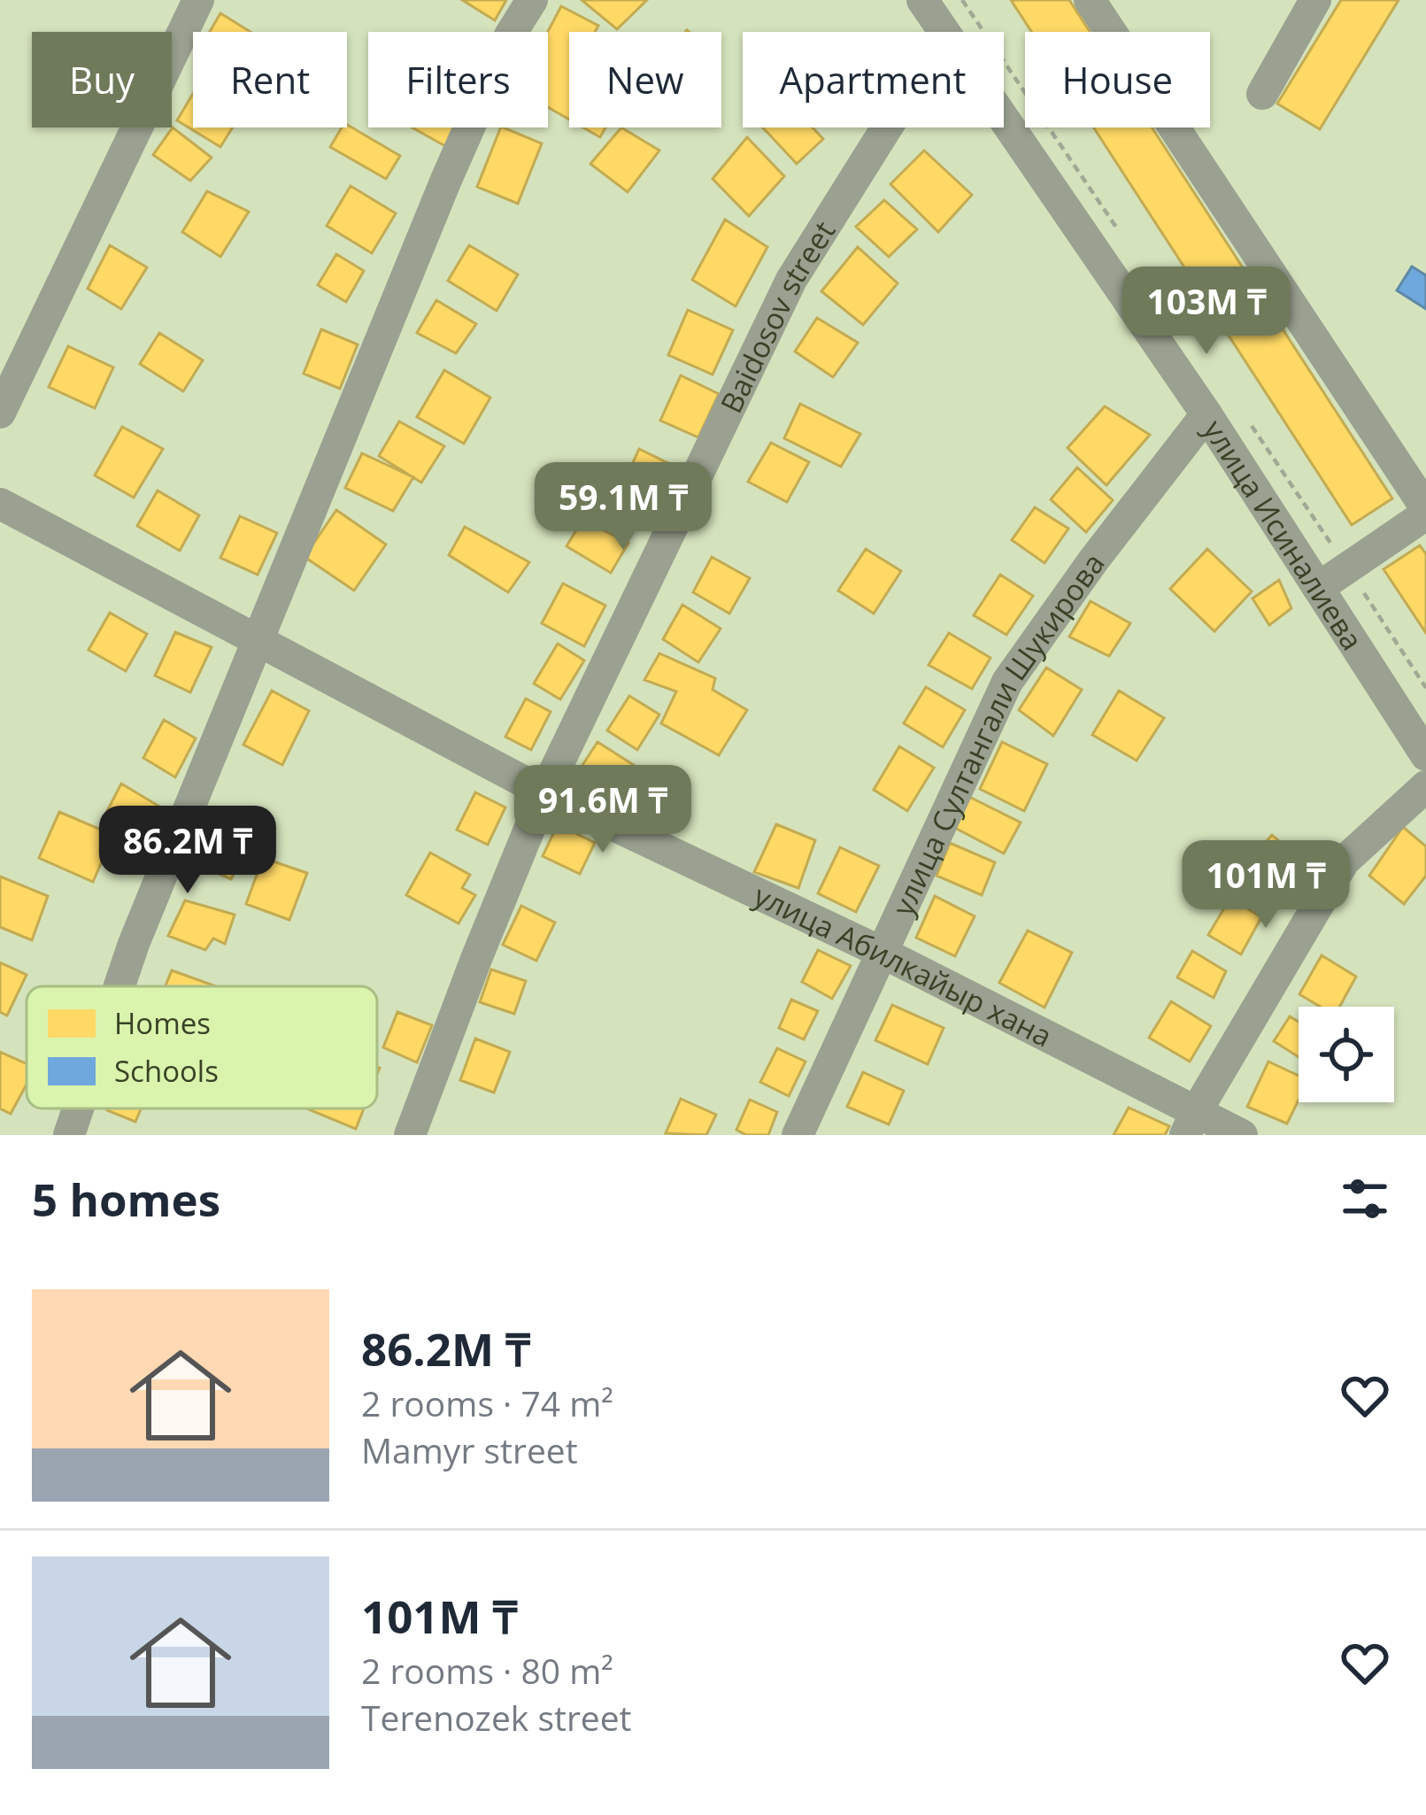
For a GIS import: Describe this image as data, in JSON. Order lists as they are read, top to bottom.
{
  "streets": {
    "street": [
      "Baidosov street",
      "улица Исиналиева",
      "улица Султангали Шукирова",
      "улица Абилкайыр хана"
    ]
  },
  "crossings": [
    ["Baidosov street", "улица Абилкайыр хана"],
    ["улица Исиналиева", "улица Султангали Шукирова"],
    ["улица Султангали Шукирова", "улица Абилкайыр хана"]
  ],
  "legend": ["Homes", "Schools"],
  "page": {
    "chip": [
      "Buy",
      "Rent",
      "Filters",
      "New",
      "Apartment",
      "House"
    ],
    "price": [
      "103M ₸",
      "59.1M ₸",
      "91.6M ₸",
      "86.2M ₸",
      "101M ₸"
    ],
    "heading": "5 homes",
    "list": [
      {
        "name": "86.2M ₸",
        "note": "2 rooms · 74 m² · Mamyr street"
      },
      {
        "name": "101M ₸",
        "note": "2 rooms · 80 m² · Terenozek street"
      }
    ]
  }
}
